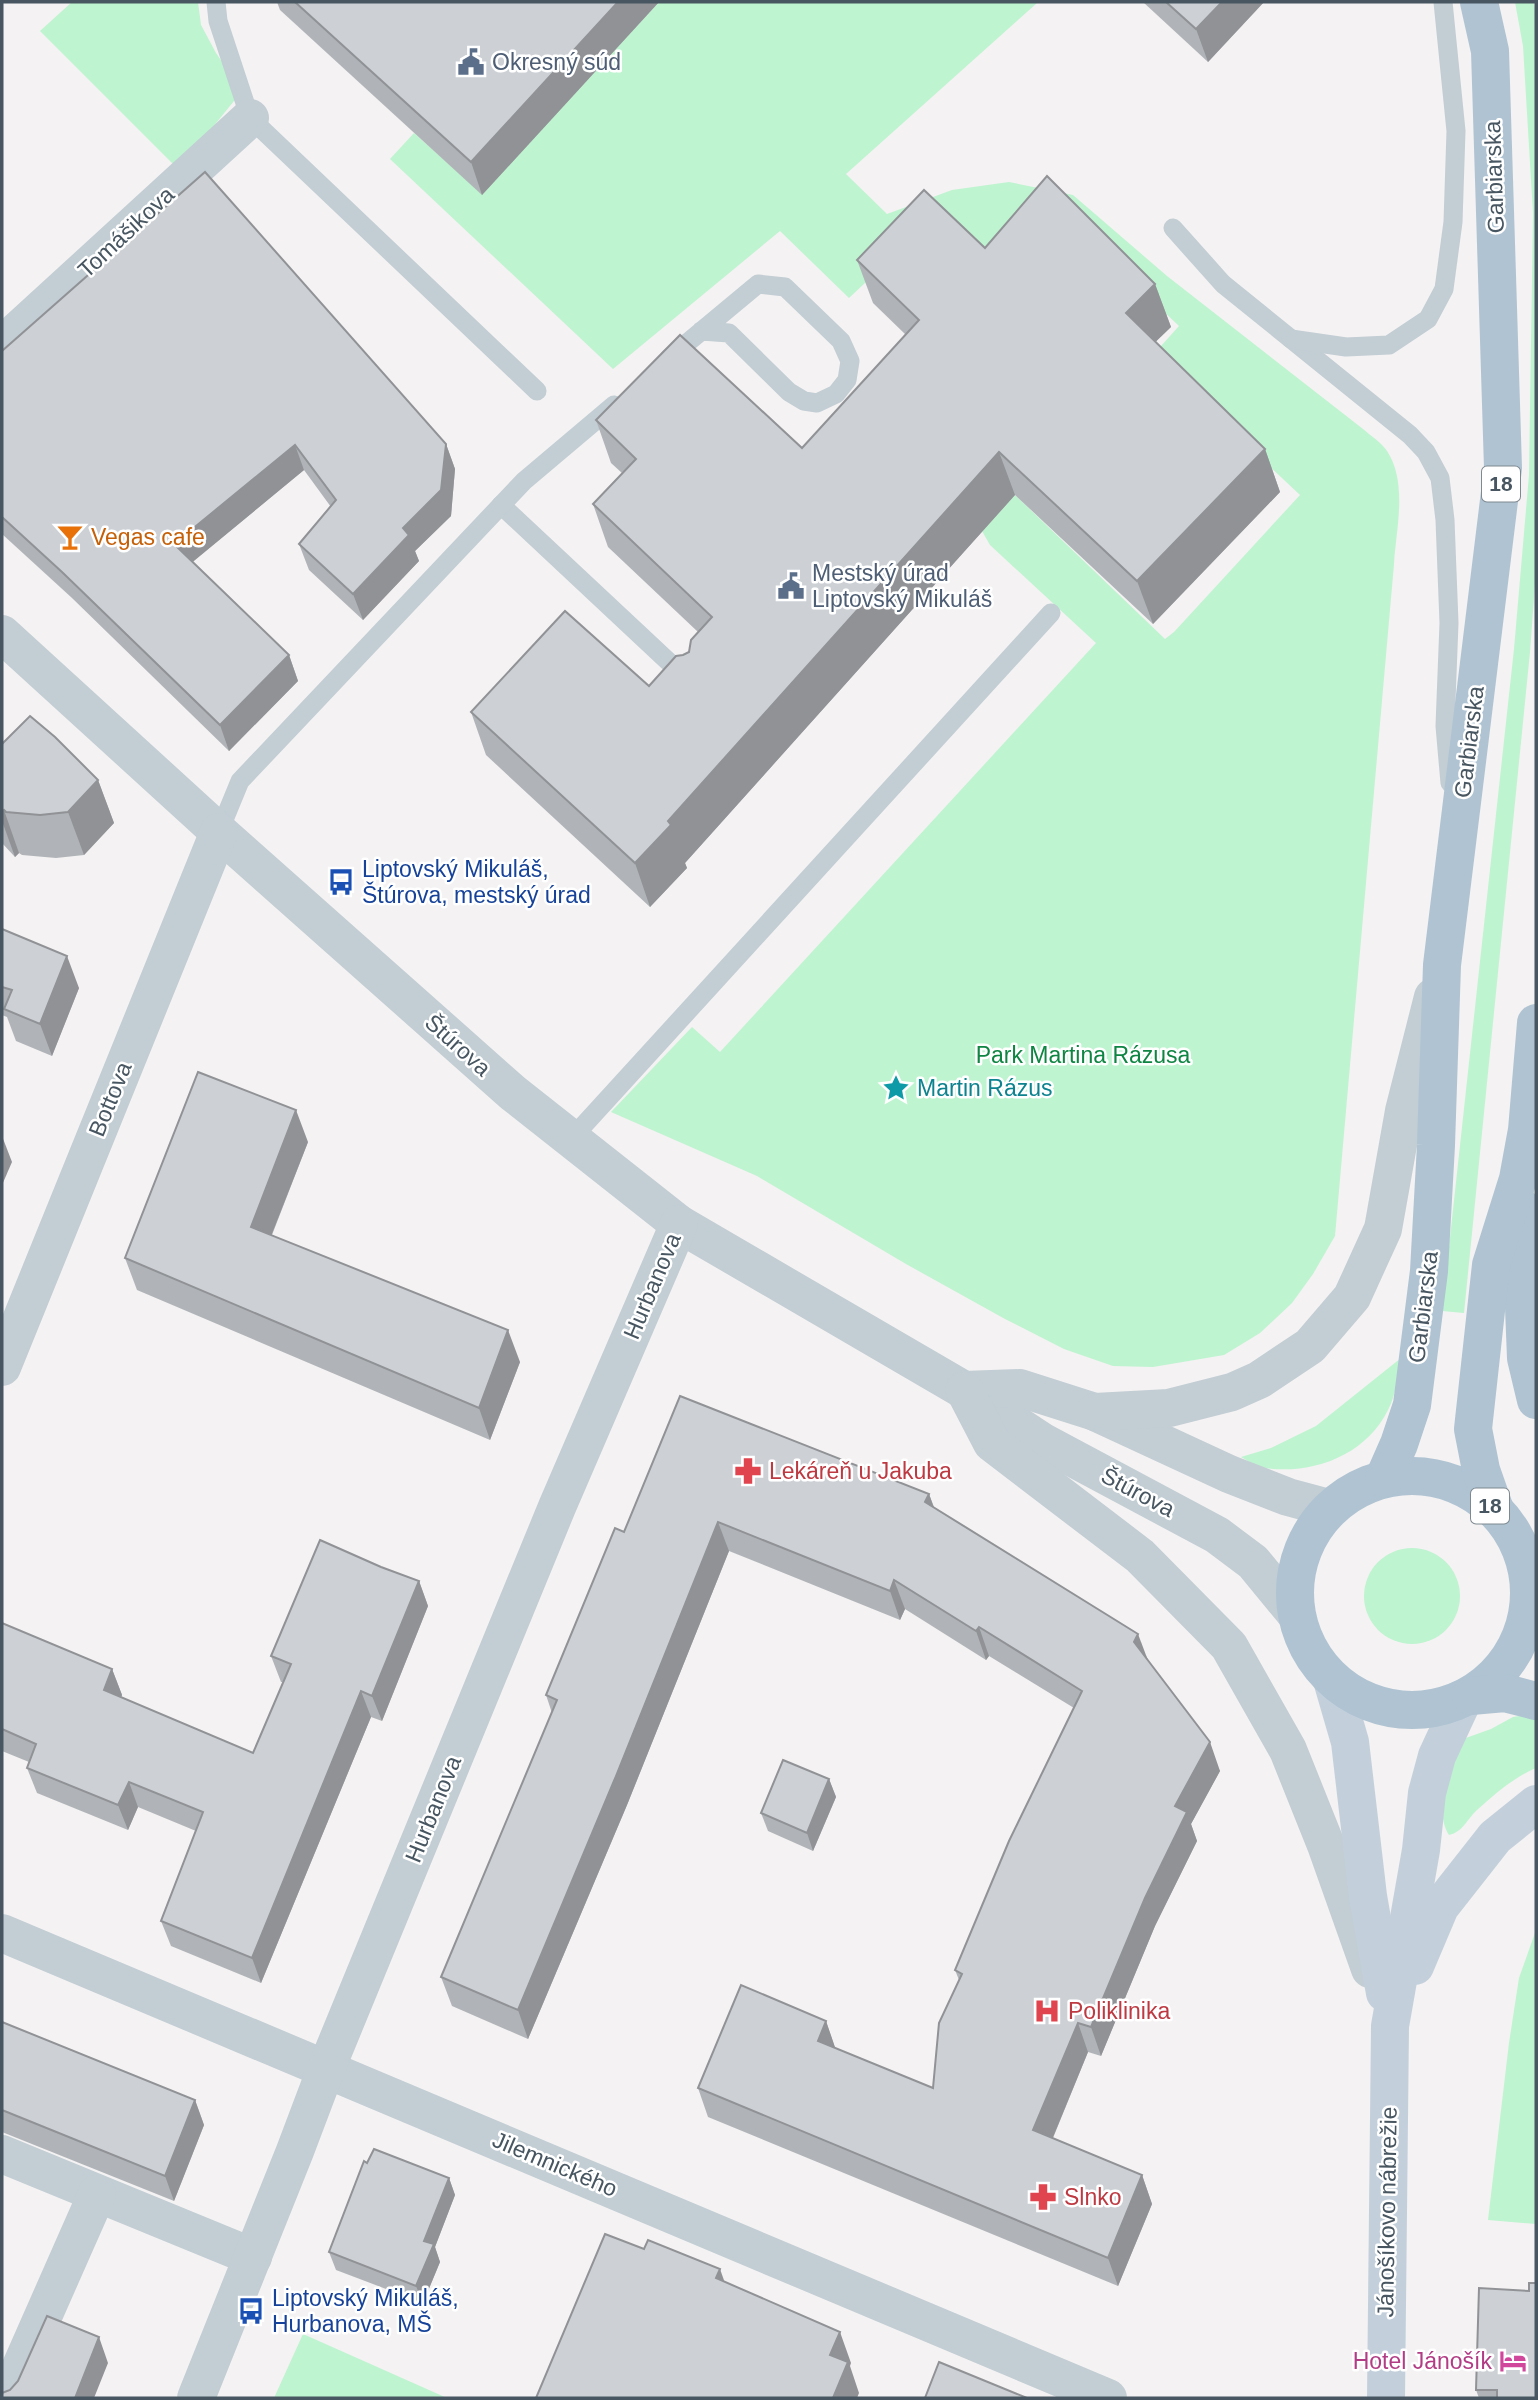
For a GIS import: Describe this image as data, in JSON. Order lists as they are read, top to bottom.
{
  "streets": {
    "main road": ["Garbiarska", "18", "Jánošíkovo nábrežie"],
    "street": [
      "Tomášikova",
      "Štúrova",
      "Bottova",
      "Hurbanova",
      "Jilemnického"
    ]
  },
  "crossings": [
    ["Garbiarska", "18"],
    ["Garbiarska", "Štúrova"],
    ["Garbiarska", "Jánošíkovo nábrežie"],
    ["18", "Štúrova"],
    ["18", "Jánošíkovo nábrežie"],
    ["Štúrova", "Bottova"],
    ["Štúrova", "Hurbanova"],
    ["Štúrova", "Jánošíkovo nábrežie"],
    ["Hurbanova", "Jilemnického"]
  ],
  "parks": ["Park Martina Rázusa"],
  "places": {
    "public building": ["Okresný súd", "Mestský úrad Liptovský Mikuláš"],
    "bar": ["Vegas cafe"],
    "bus stop": ["Liptovský Mikuláš, Štúrova, mestský úrad", "Liptovský Mikuláš, Hurbanova, MŠ"],
    "place": ["Martin Rázus"],
    "pharmacy": ["Lekáreň u Jakuba", "Slnko"],
    "hospital": ["Poliklinika"],
    "hotel": ["Hotel Jánošík"]
  }
}
